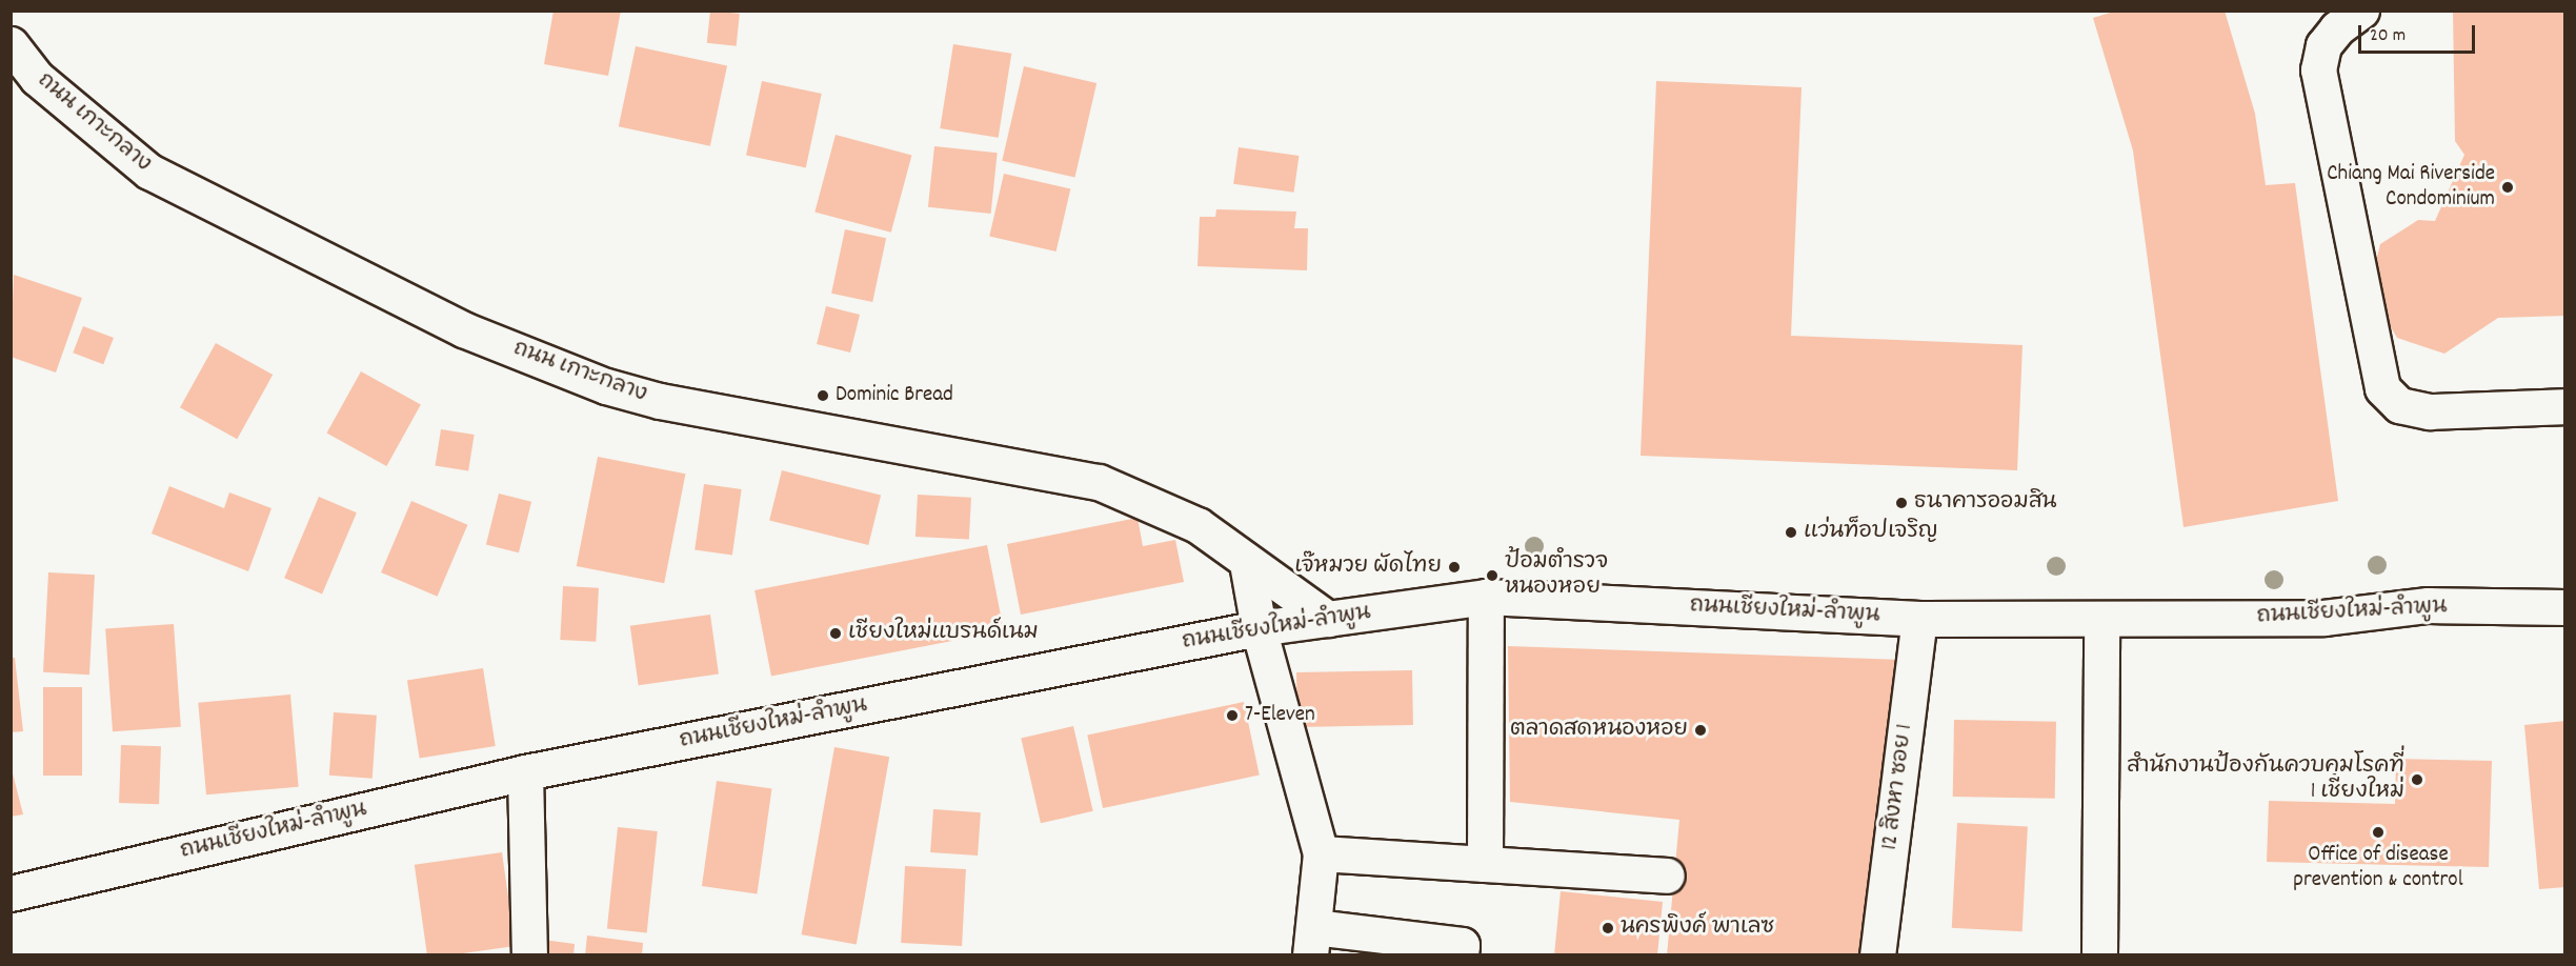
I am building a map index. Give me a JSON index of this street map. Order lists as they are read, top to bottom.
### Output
{
  "streets": {
    "street": ["ถนน เกาะกลาง", "ถนนเชียงใหม่-ลำพูน", "12 สิงหา ซอย 1"]
  },
  "crossings": [
    ["ถนน เกาะกลาง", "ถนนเชียงใหม่-ลำพูน"],
    ["ถนนเชียงใหม่-ลำพูน", "12 สิงหา ซอย 1"]
  ],
  "places": [
    "Chiang Mai Riverside Condominium",
    "Dominic Bread",
    "ธนาคารออมสิน",
    "แว่นท็อปเจริญ",
    "เจ๊หมวย ผัดไทย",
    "ป้อมตำรวจ หนองหอย",
    "เชียงใหม่แบรนด์เนม",
    "7-Eleven",
    "ตลาดสดหนองหอย",
    "สำนักงานป้องกันควบคุมโรคที่ 1 เชียงใหม่",
    "Office of disease prevention & control",
    "นครพิงค์ พาเลซ"
  ],
  "scale_bar": "20 m"
}
